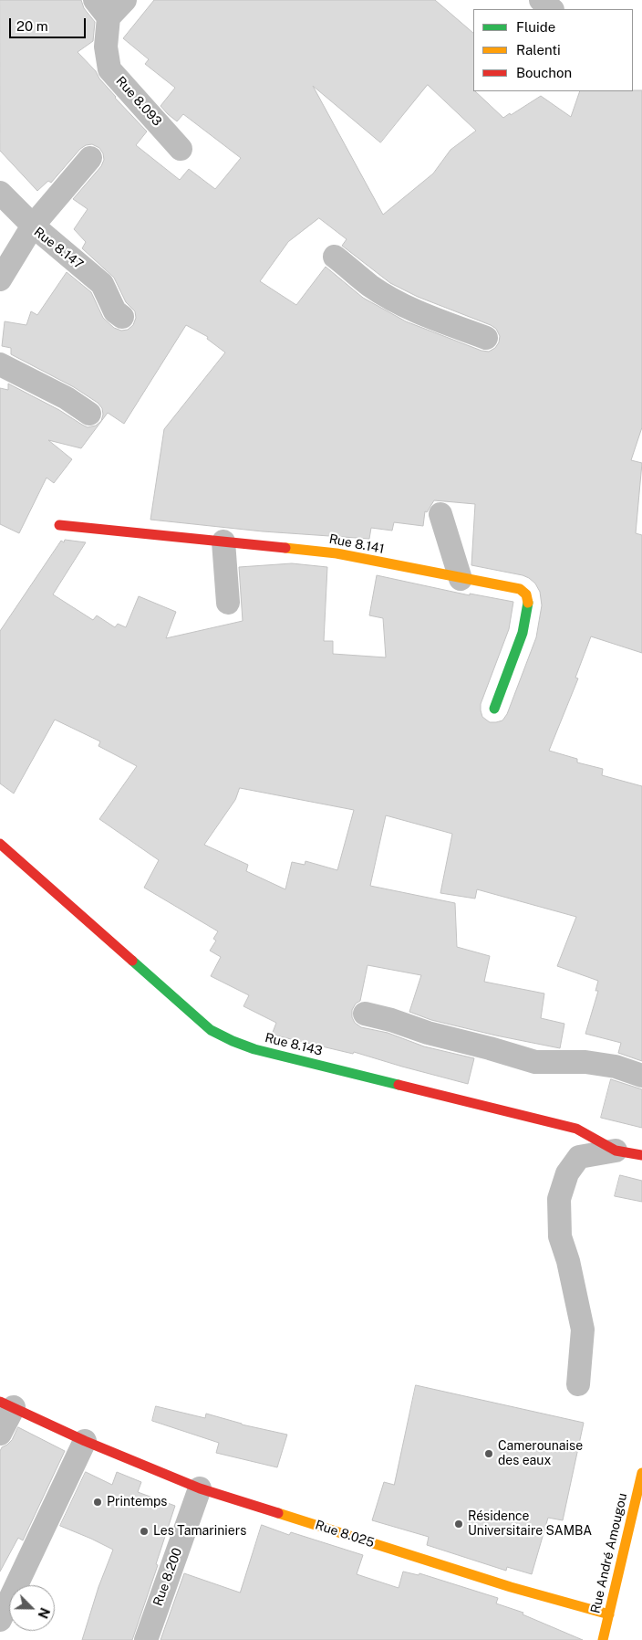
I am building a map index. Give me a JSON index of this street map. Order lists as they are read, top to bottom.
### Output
{
  "streets": {
    "street": [
      "Rue 8.093",
      "Rue 8.147",
      "Rue 8.141",
      "Rue 8.143",
      "Rue 8.025",
      "Rue André Amougou",
      "Rue 8.200"
    ]
  },
  "crossings": [
    ["Rue 8.025", "Rue André Amougou"],
    ["Rue 8.025", "Rue 8.200"]
  ],
  "places": [
    "Camerounaise des eaux",
    "Printemps",
    "Résidence Universitaire SAMBA",
    "Les Tamariniers"
  ],
  "legend": ["Fluide", "Ralenti", "Bouchon"],
  "scale_bar": "20 m",
  "north": "bottom right"
}
